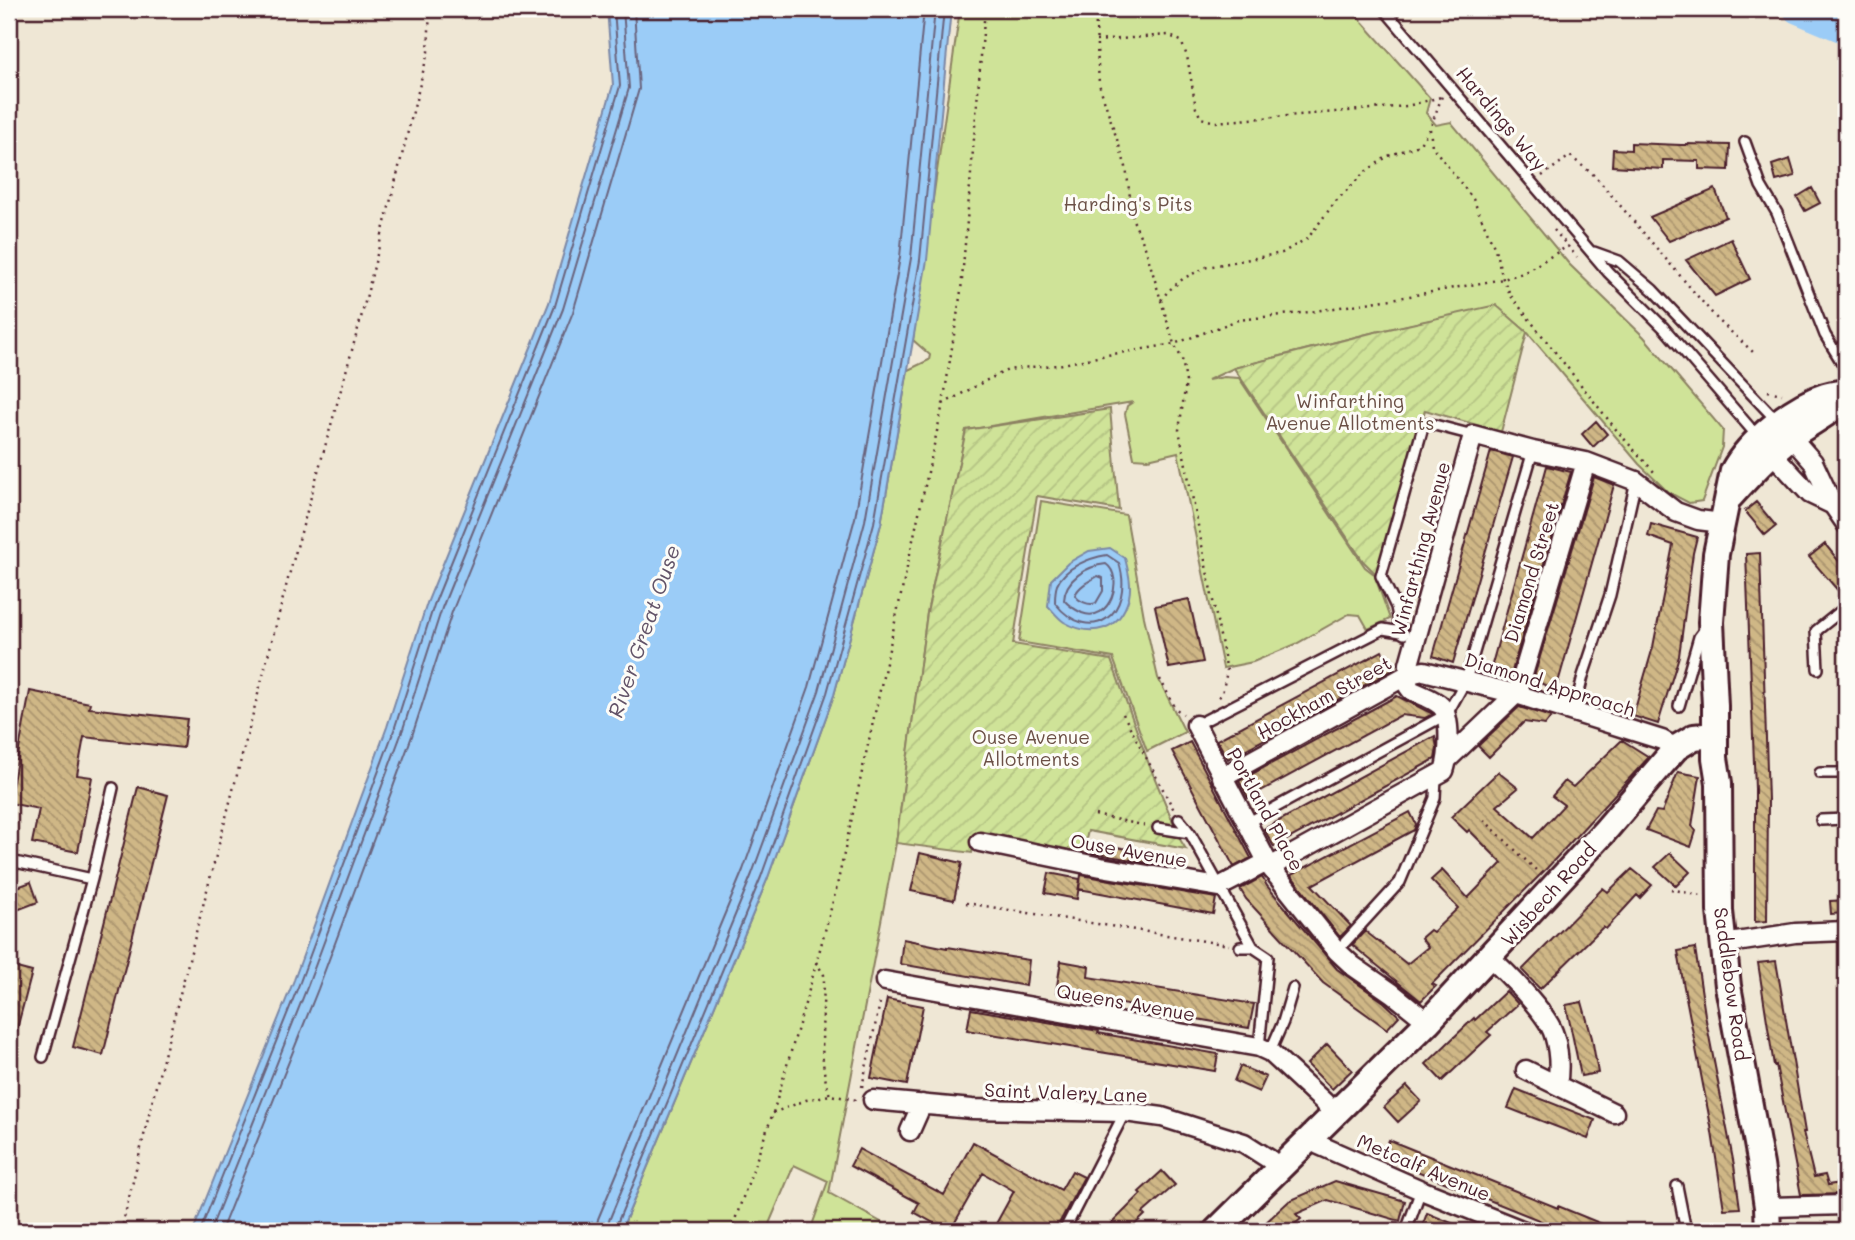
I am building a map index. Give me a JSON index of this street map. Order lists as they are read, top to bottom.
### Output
{
  "streets": {
    "street": [
      "Winfarthing Avenue",
      "Diamond Street",
      "Diamond Approach",
      "Hockham Street",
      "Portland Place",
      "Ouse Avenue",
      "Wisbech Road",
      "Saddlebow Road",
      "Queens Avenue",
      "Saint Valery Lane",
      "Metcalf Avenue"
    ],
    "lane": ["Hardings Way"]
  },
  "crossings": [
    ["Winfarthing Avenue", "Diamond Approach"],
    ["Winfarthing Avenue", "Hockham Street"],
    ["Diamond Street", "Diamond Approach"],
    ["Diamond Approach", "Hockham Street"],
    ["Diamond Approach", "Wisbech Road"],
    ["Hockham Street", "Portland Place"],
    ["Portland Place", "Wisbech Road"],
    ["Wisbech Road", "Saddlebow Road"],
    ["Wisbech Road", "Saint Valery Lane"],
    ["Wisbech Road", "Metcalf Avenue"]
  ],
  "water": ["River Great Ouse"],
  "parks": ["Harding's Pits", "Winfarthing Avenue Allotments", "Ouse Avenue Allotments"]
}
